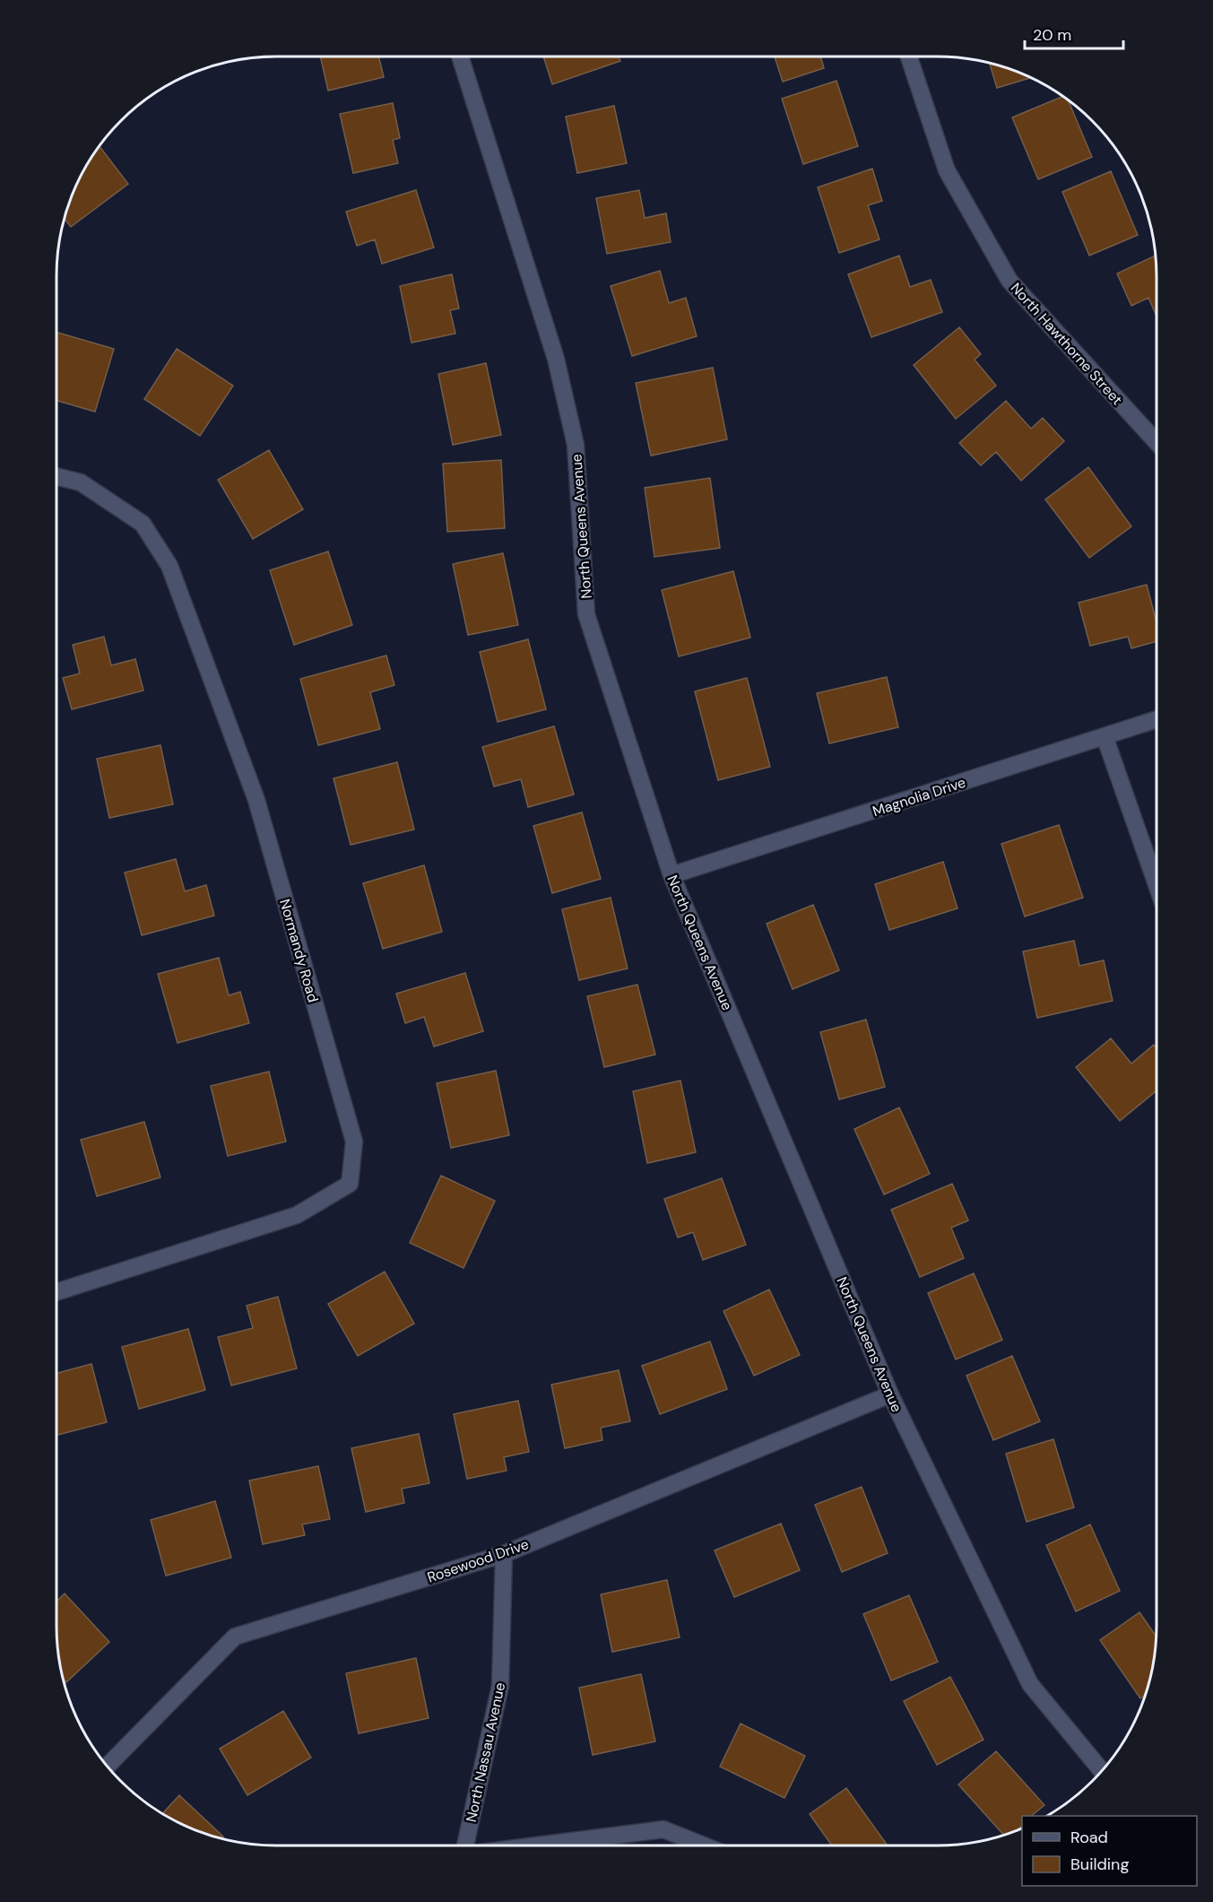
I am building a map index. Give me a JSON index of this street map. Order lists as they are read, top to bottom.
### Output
{
  "streets": {
    "street": [
      "North Hawthorne Street",
      "North Queens Avenue",
      "Magnolia Drive",
      "Normandy Road",
      "Rosewood Drive",
      "North Nassau Avenue"
    ]
  },
  "crossings": [
    ["North Queens Avenue", "Magnolia Drive"],
    ["North Queens Avenue", "Rosewood Drive"],
    ["Rosewood Drive", "North Nassau Avenue"]
  ],
  "legend": ["Road", "Building"],
  "scale_bar": "20 m"
}
